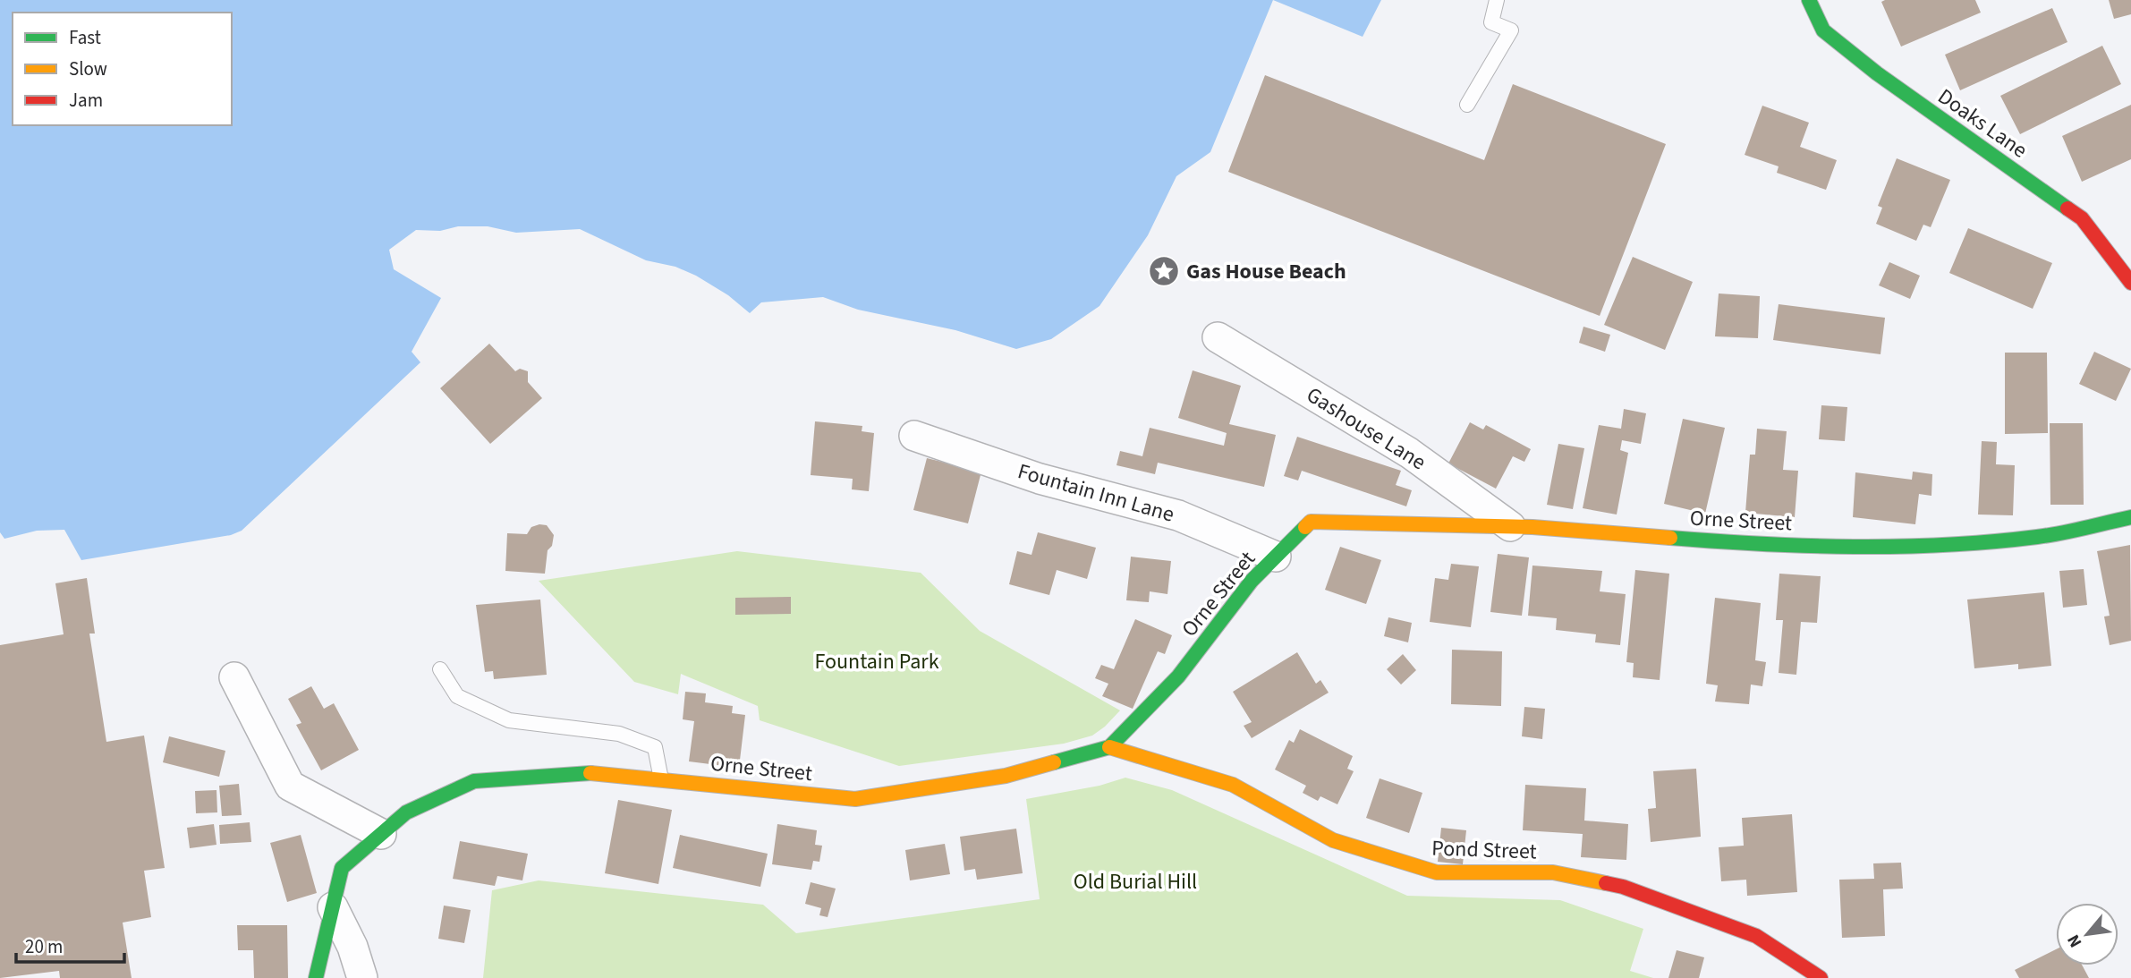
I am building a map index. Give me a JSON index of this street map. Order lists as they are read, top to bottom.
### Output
{
  "streets": {
    "street": [
      "Doaks Lane",
      "Gashouse Lane",
      "Fountain Inn Lane",
      "Orne Street",
      "Pond Street"
    ]
  },
  "crossings": [
    ["Gashouse Lane", "Orne Street"],
    ["Fountain Inn Lane", "Orne Street"],
    ["Orne Street", "Pond Street"]
  ],
  "parks": ["Fountain Park", "Old Burial Hill"],
  "places": {
    "place": ["Gas House Beach"]
  },
  "legend": ["Fast", "Slow", "Jam"],
  "scale_bar": "20 m",
  "north": "bottom left"
}
